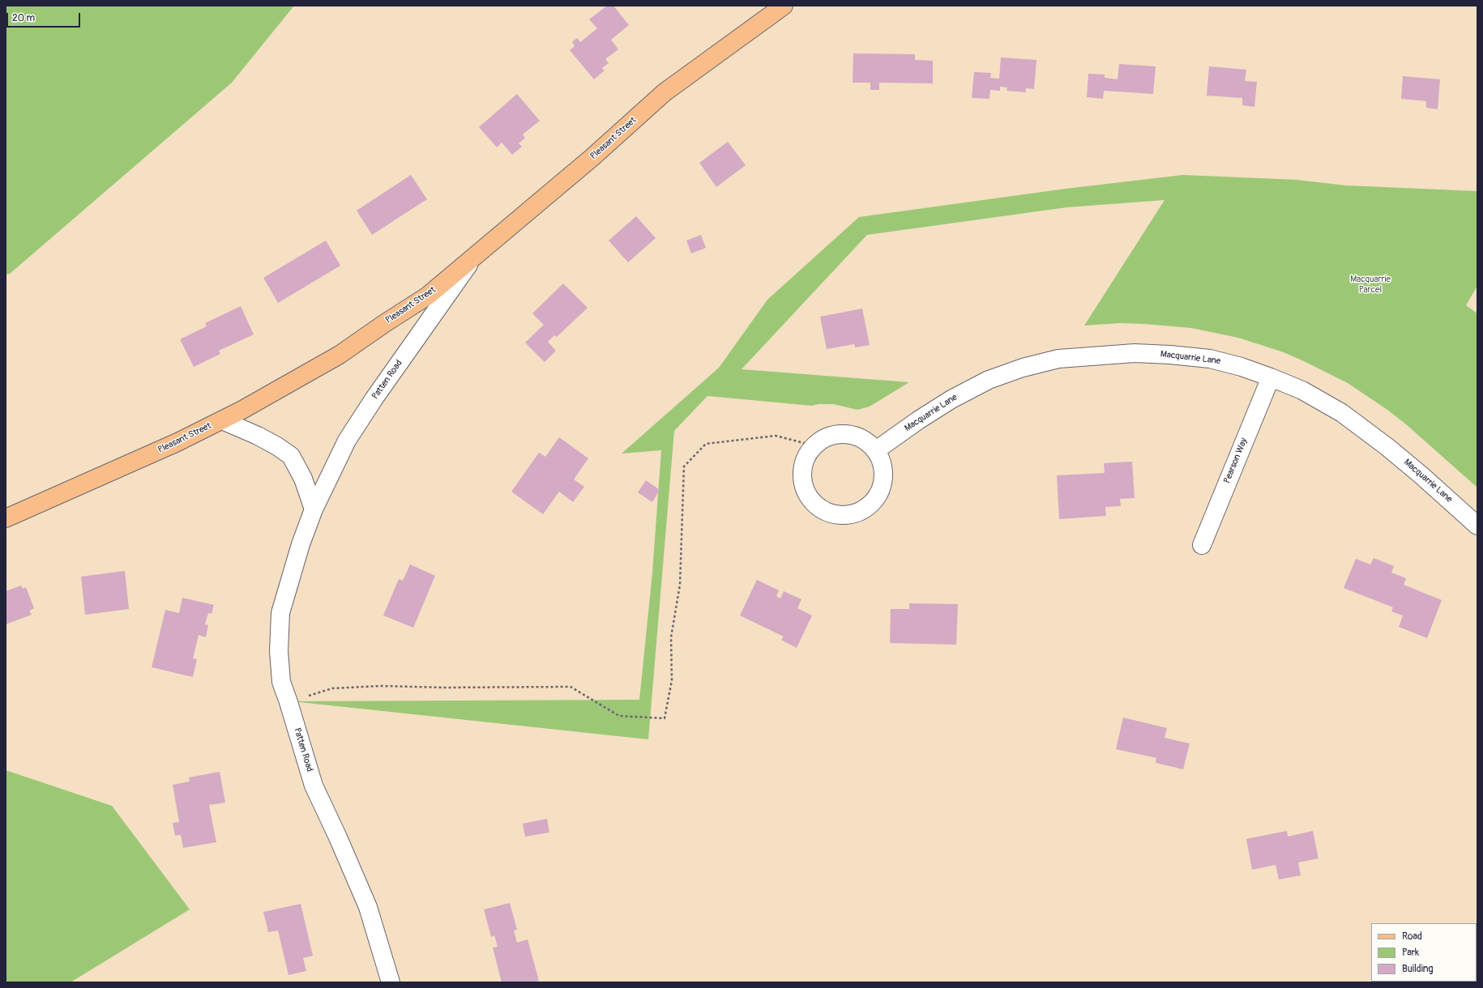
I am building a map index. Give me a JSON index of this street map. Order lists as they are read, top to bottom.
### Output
{
  "streets": {
    "main road": ["Pleasant Street"],
    "street": ["Macquarrie Lane", "Patten Road", "Pearson Way"]
  },
  "crossings": [
    ["Pleasant Street", "Patten Road"],
    ["Macquarrie Lane", "Pearson Way"]
  ],
  "parks": ["Macquarrie Parcel"],
  "legend": ["Road", "Park", "Building"],
  "scale_bar": "20 m"
}
